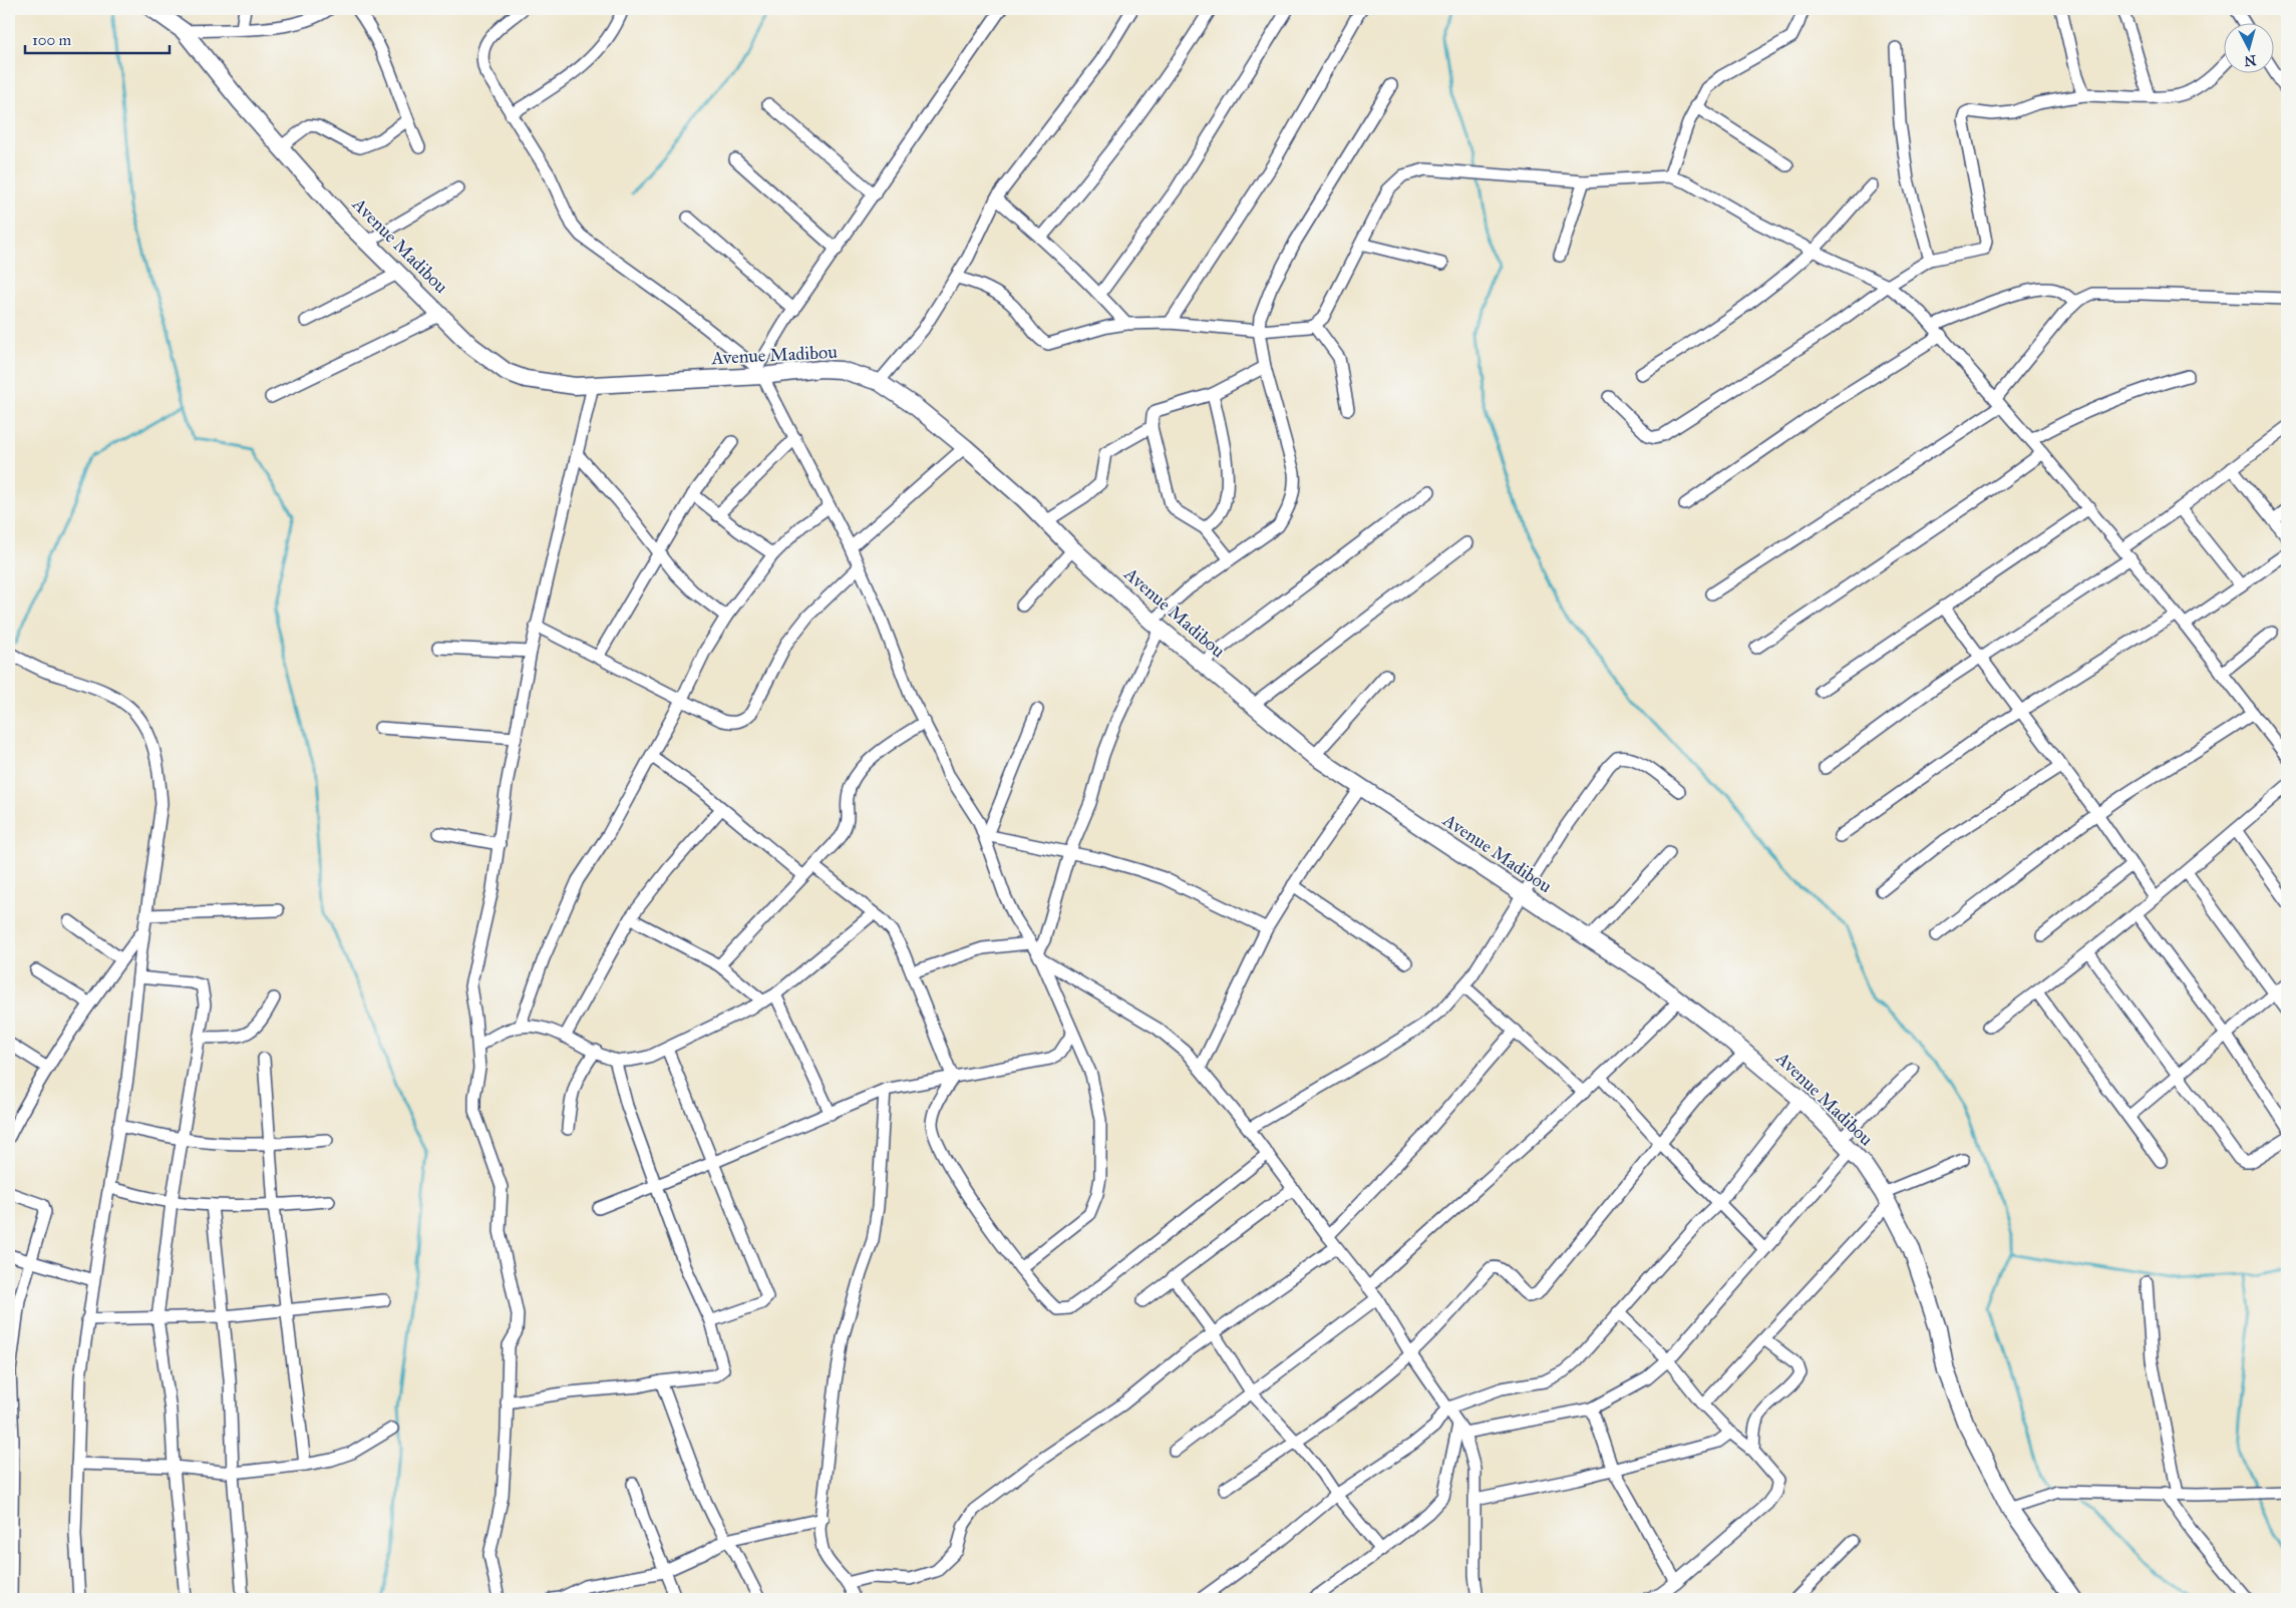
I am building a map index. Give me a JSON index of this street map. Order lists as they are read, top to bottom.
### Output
{
  "streets": {
    "street": ["Avenue Madibou"]
  },
  "scale_bar": "100 m",
  "north": "bottom"
}
